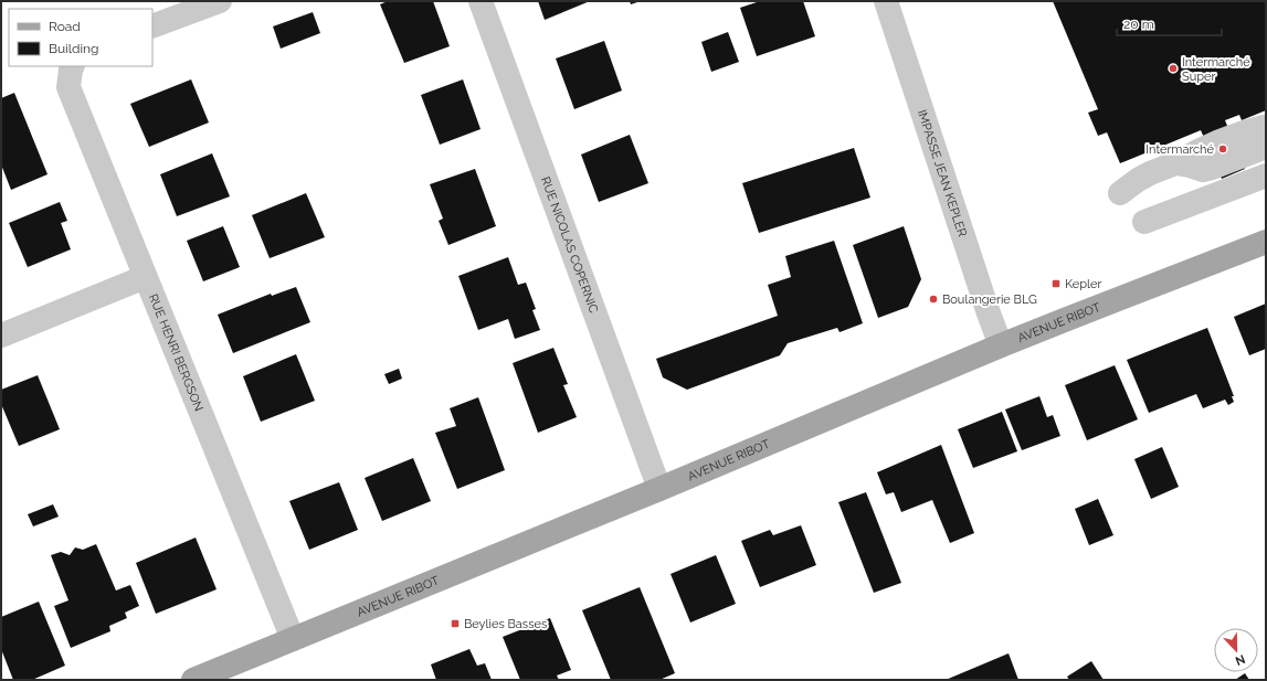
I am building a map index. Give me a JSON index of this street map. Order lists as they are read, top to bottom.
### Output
{
  "streets": {
    "main road": ["AVENUE RIBOT"],
    "street": ["IMPASSE JEAN KEPLER", "RUE NICOLAS COPERNIC", "RUE HENRI BERGSON"]
  },
  "crossings": [
    ["IMPASSE JEAN KEPLER", "AVENUE RIBOT"],
    ["RUE NICOLAS COPERNIC", "AVENUE RIBOT"],
    ["AVENUE RIBOT", "RUE HENRI BERGSON"]
  ],
  "places": {
    "other": ["Intermarché Super", "Intermarché", "Boulangerie BLG"],
    "transit": ["Kepler", "Beylies Basses"]
  },
  "legend": ["Road", "Building"],
  "scale_bar": "20 m",
  "north": "bottom"
}
